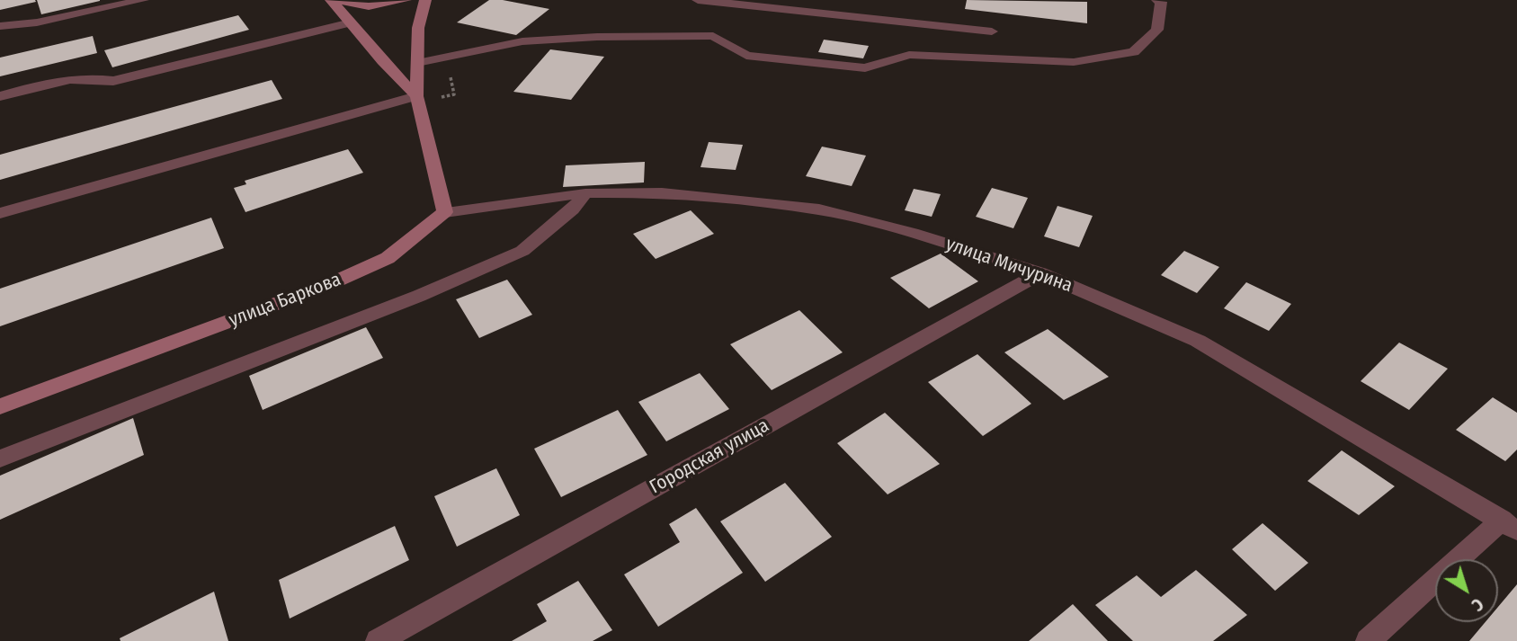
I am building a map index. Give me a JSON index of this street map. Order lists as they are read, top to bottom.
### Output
{
  "streets": {
    "main road": ["улица Баркова"],
    "street": ["улица Мичурина", "Городская улица"]
  },
  "crossings": [
    ["улица Мичурина", "улица Баркова"],
    ["улица Мичурина", "Городская улица"]
  ],
  "north": "bottom right"
}
